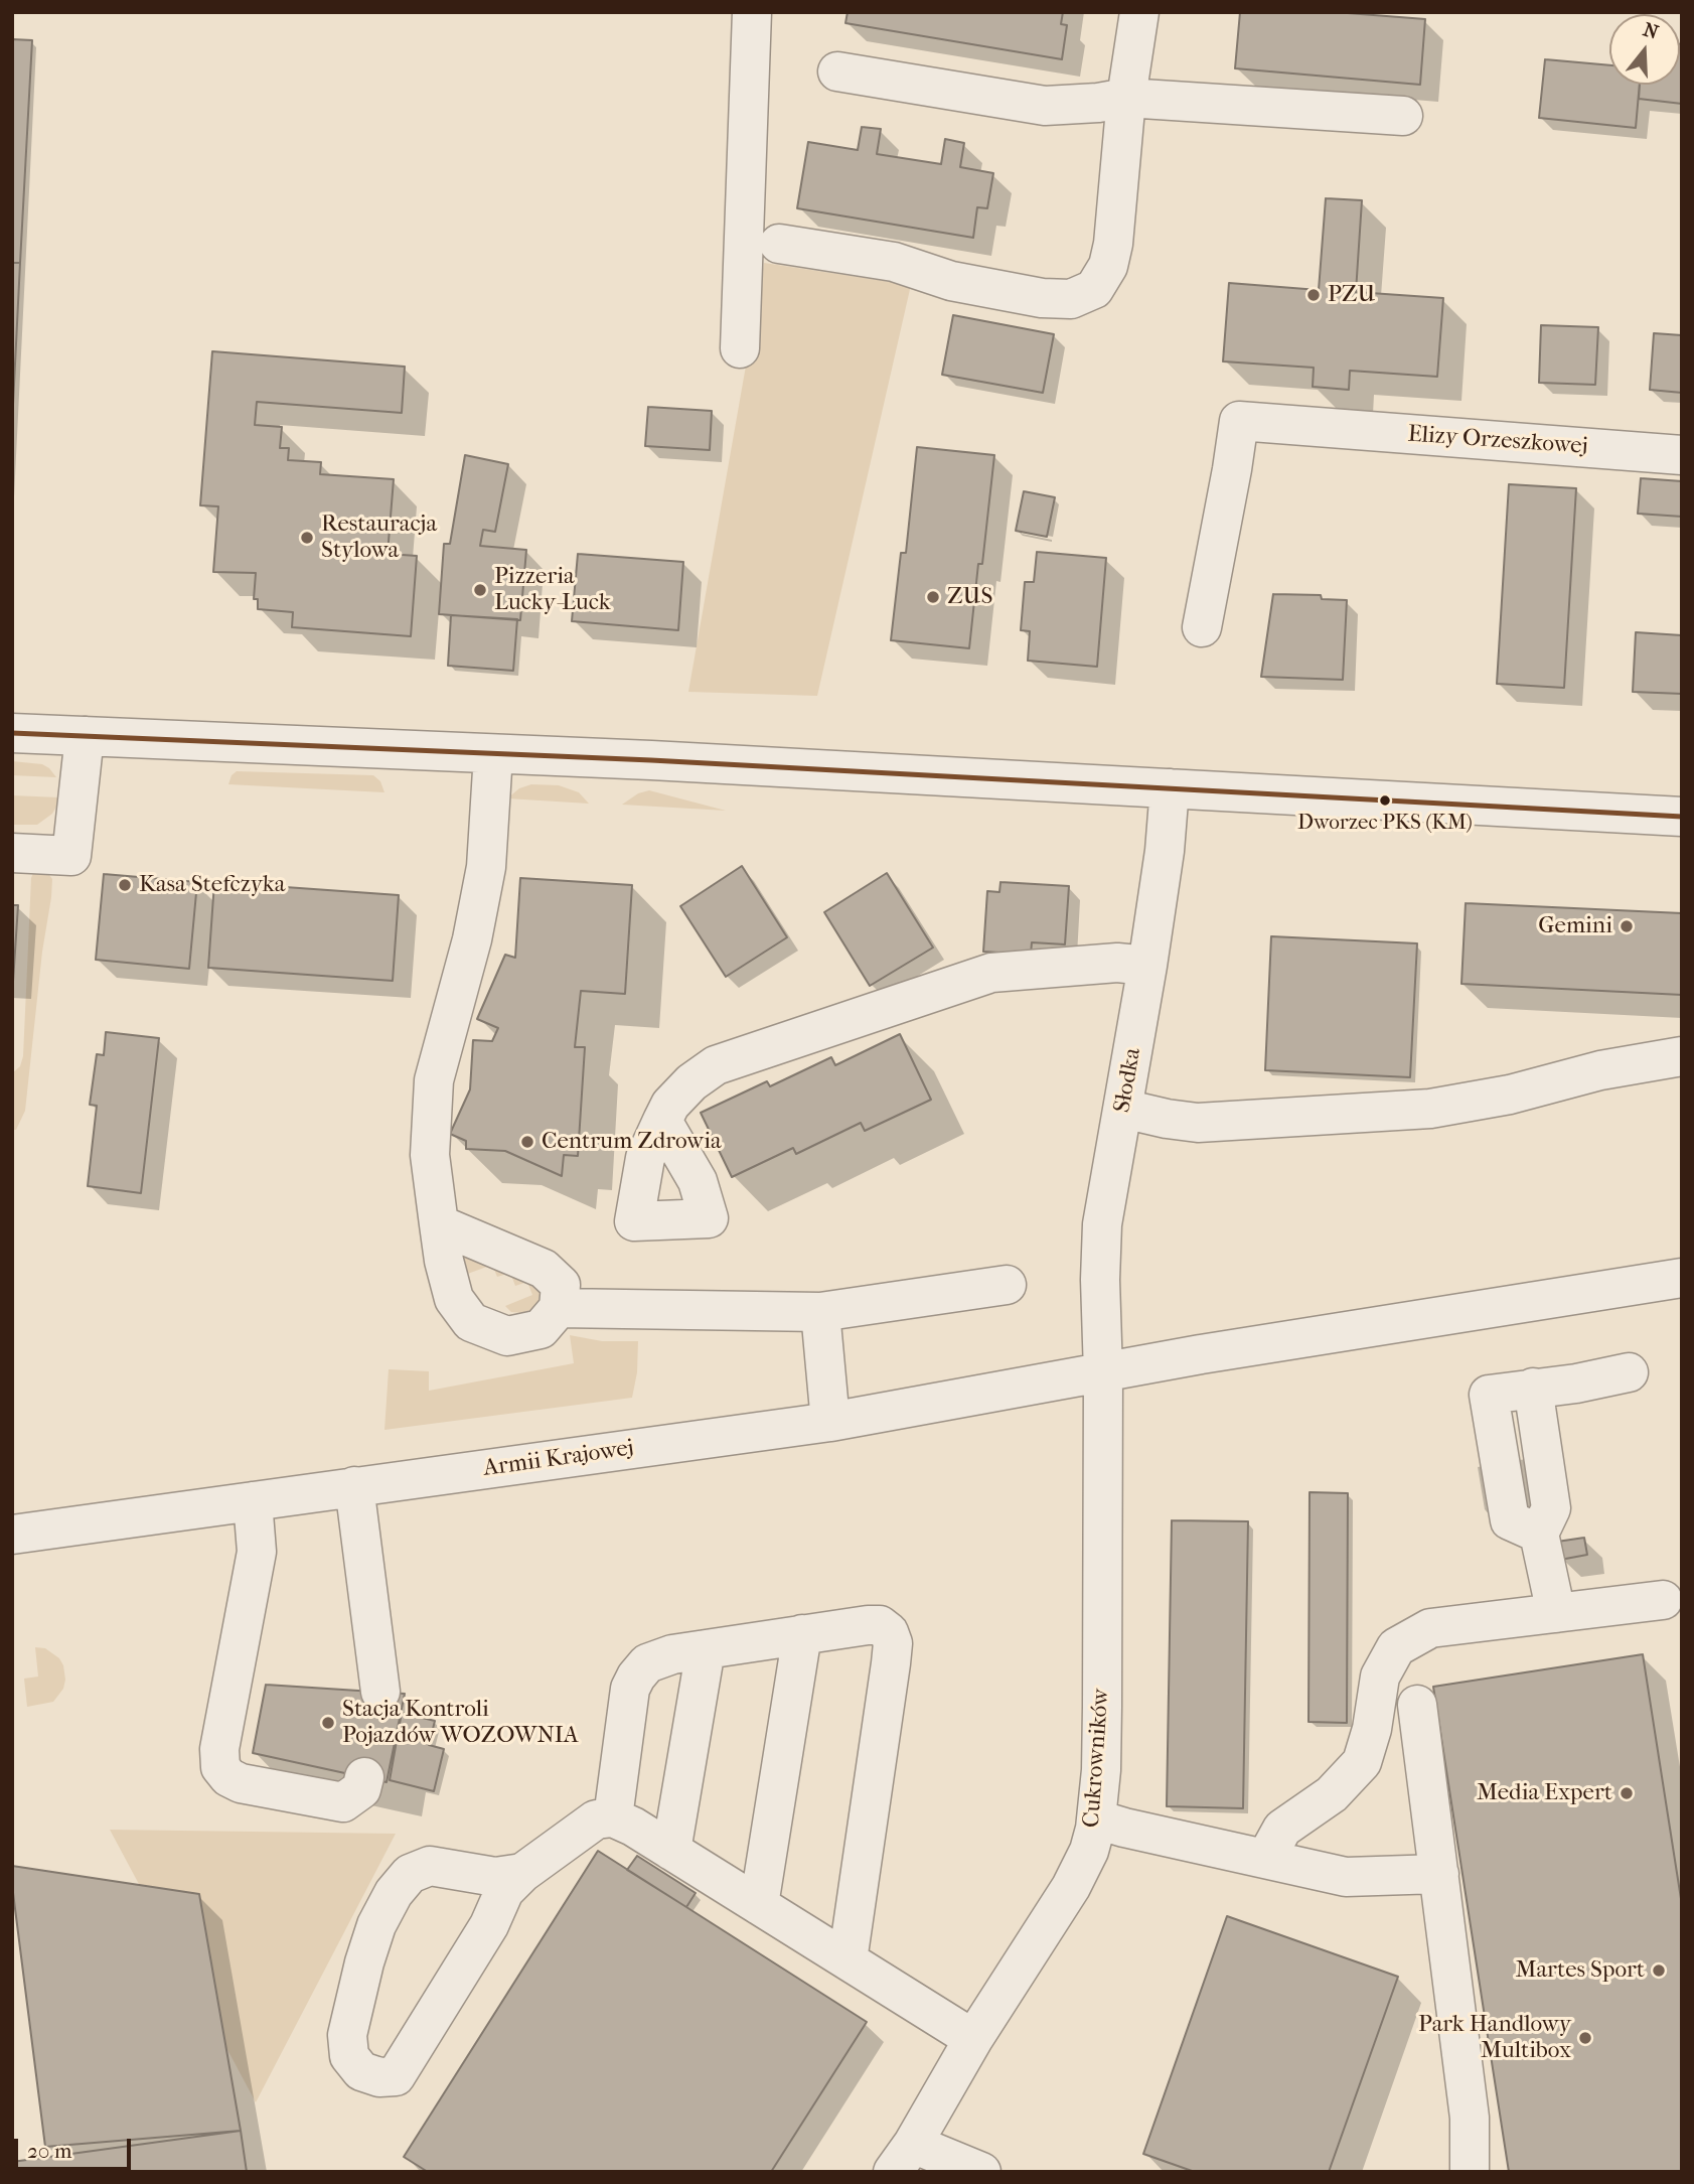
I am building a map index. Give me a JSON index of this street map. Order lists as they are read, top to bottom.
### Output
{
  "streets": {
    "street": [
      "Elizy Orzeszkowej",
      "Słodka",
      "Armii Krajowej",
      "Cukrowników"
    ]
  },
  "crossings": [
    ["Słodka", "Armii Krajowej"],
    ["Słodka", "Cukrowników"],
    ["Armii Krajowej", "Cukrowników"]
  ],
  "places": [
    "PZU",
    "Restauracja Stylowa",
    "Pizzeria Lucky-Luck",
    "ZUS",
    "Dworzec PKS (KM)",
    "Kasa Stefczyka",
    "Gemini",
    "Centrum Zdrowia",
    "Stacja Kontroli Pojazdów WOZOWNIA",
    "Media Expert",
    "Martes Sport",
    "Park Handlowy Multibox"
  ],
  "scale_bar": "20 m",
  "north": "top"
}
